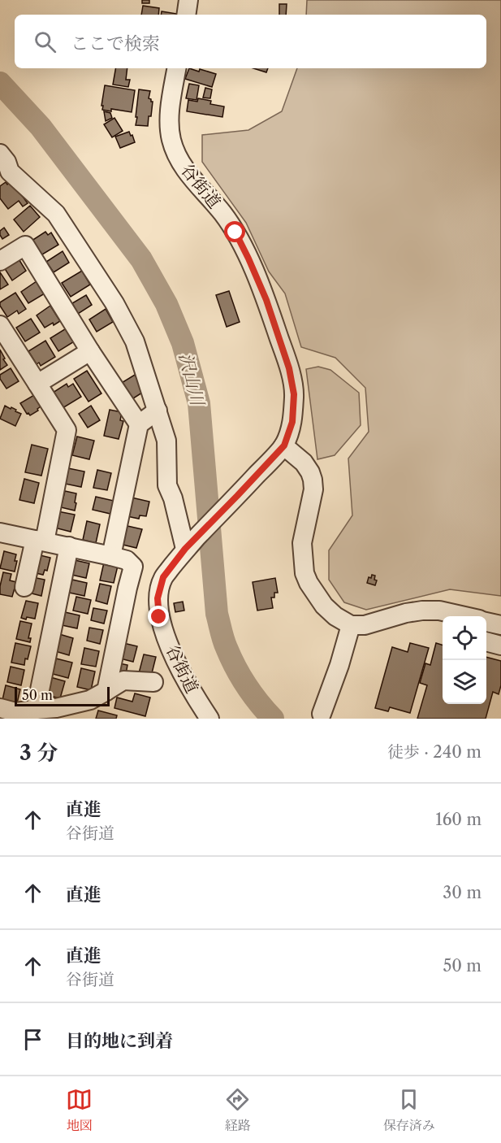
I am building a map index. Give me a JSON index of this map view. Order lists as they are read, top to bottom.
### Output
{
  "streets": {
    "street": ["谷街道"]
  },
  "water": ["沢山川"],
  "scale_bar": "50 m",
  "page": {
    "search": "ここで検索",
    "scale": "50 m",
    "heading": ["3 分", "徒歩 · 240 m"],
    "list": [
      ["直進", "谷街道", "160 m"],
      ["直進", "30 m"],
      ["直進", "谷街道", "50 m"],
      "目的地に到着"
    ],
    "nav": ["地図", "経路", "保存済み"]
  }
}
